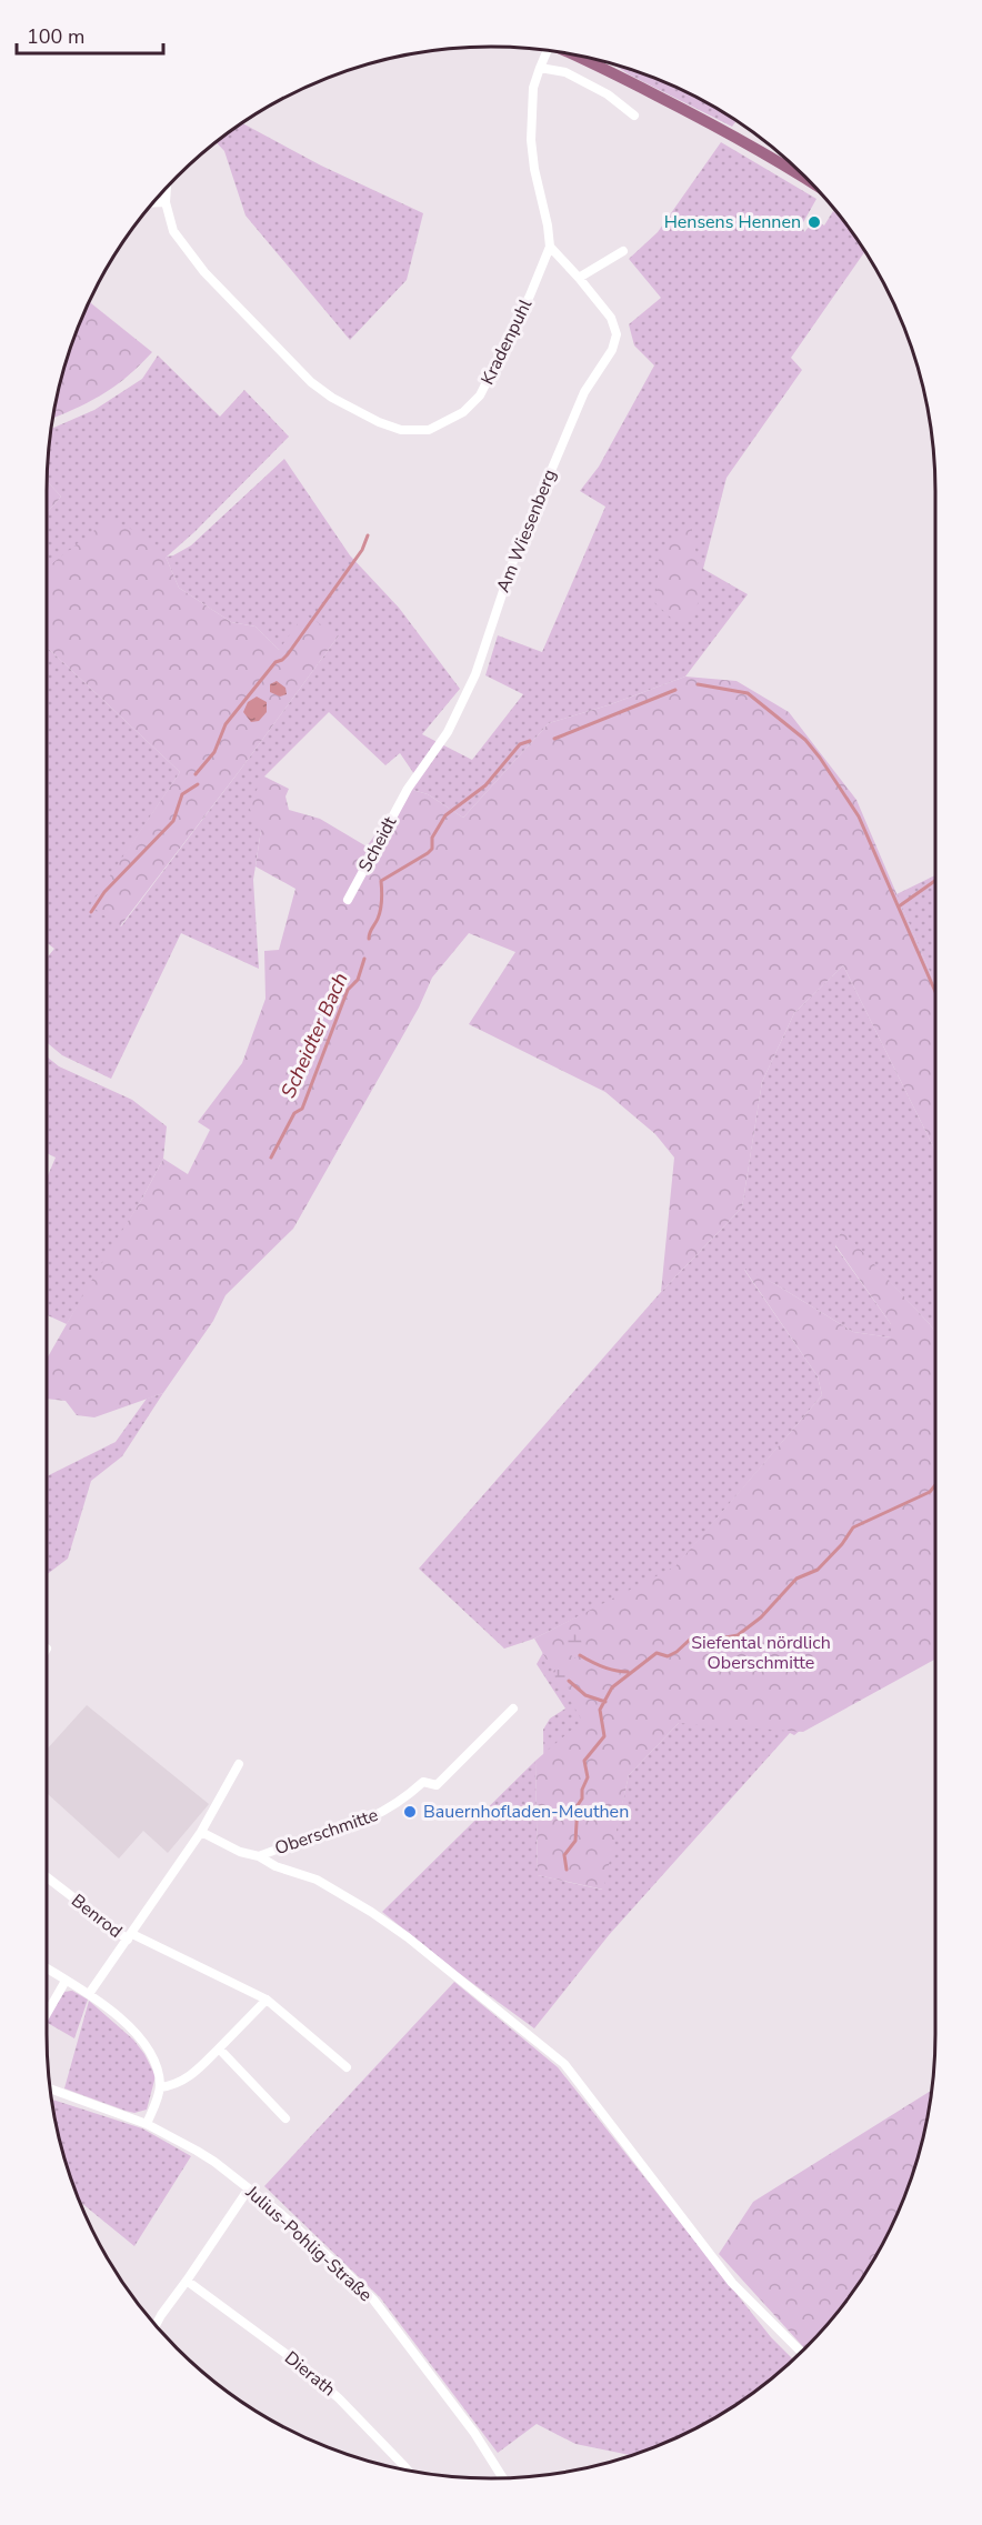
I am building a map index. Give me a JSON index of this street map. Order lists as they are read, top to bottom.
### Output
{
  "streets": {
    "street": [
      "Kradenpuhl",
      "Am Wiesenberg",
      "Scheidt",
      "Oberschmitte",
      "Benrod",
      "Julius-Pohlig-Straße",
      "Dierath"
    ]
  },
  "crossings": [
    ["Kradenpuhl", "Am Wiesenberg"],
    ["Am Wiesenberg", "Scheidt"]
  ],
  "water": ["Scheidter Bach"],
  "parks": ["Siefental nördlich Oberschmitte"],
  "places": ["Hensens Hennen", "Bauernhofladen-Meuthen"],
  "scale_bar": "100 m"
}
